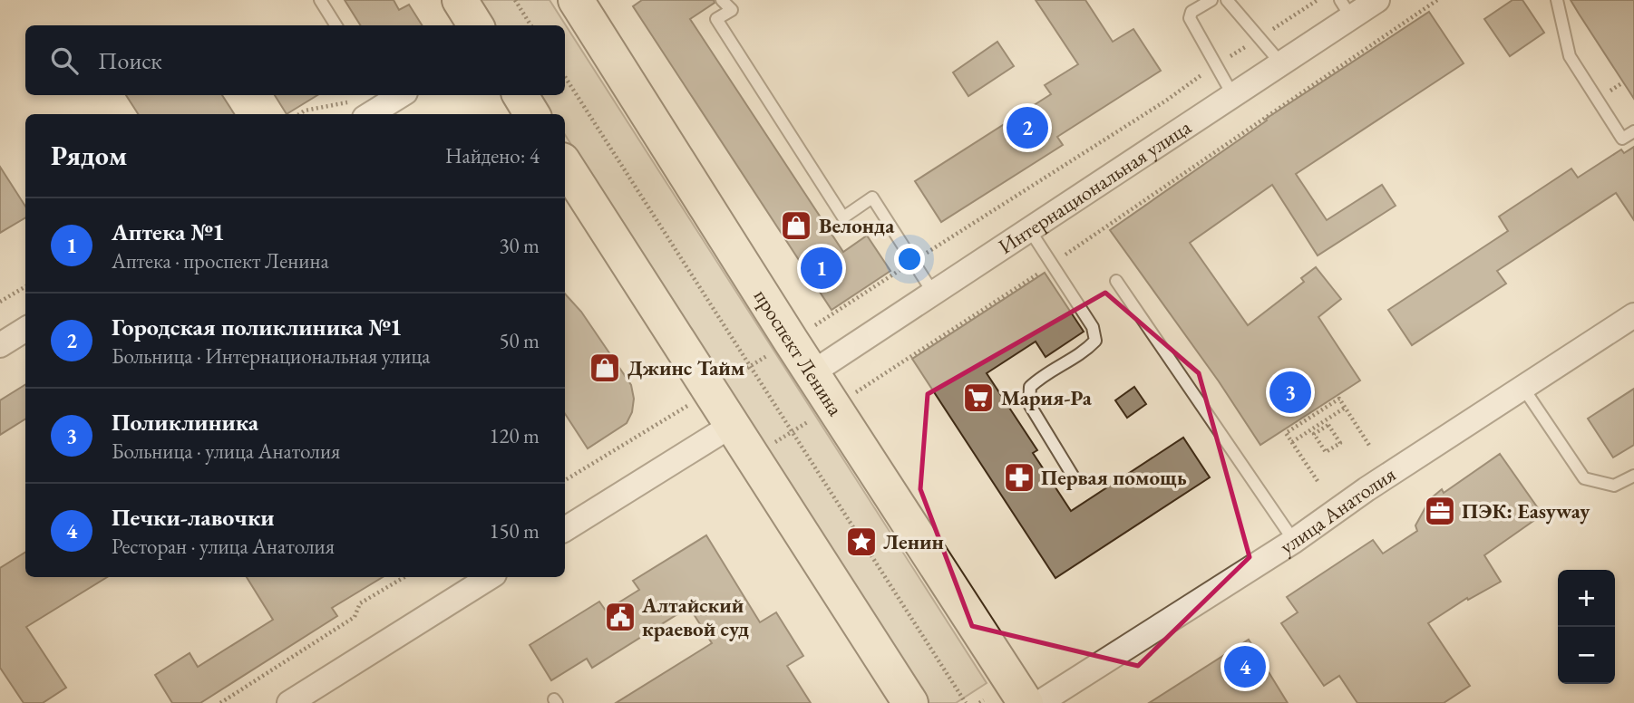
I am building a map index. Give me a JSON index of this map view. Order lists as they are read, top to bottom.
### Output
{
  "streets": {
    "main road": ["проспект Ленина"],
    "street": ["Интернациональная улица", "улица Анатолия"]
  },
  "crossings": [
    ["Интернациональная улица", "проспект Ленина"]
  ],
  "places": {
    "shop": ["Велонда", "Джинс Тайм"],
    "supermarket": ["Мария-Ра"],
    "pharmacy": ["Первая помощь"],
    "office": ["ПЭК: Easyway"],
    "place": ["Ленин"],
    "public building": ["Алтайский краевой суд"]
  },
  "page": {
    "search": "Поиск",
    "pins": [
      "2",
      "1",
      "3",
      "4"
    ],
    "heading": ["Рядом", "Найдено: 4"],
    "list": [
      {
        "mark": "1",
        "name": "Аптека №1",
        "note": "Аптека · проспект Ленина",
        "value": "30 m"
      },
      {
        "mark": "2",
        "name": "Городская поликлиника №1",
        "note": "Больница · Интернациональная улица",
        "value": "50 m"
      },
      {
        "mark": "3",
        "name": "Поликлиника",
        "note": "Больница · улица Анатолия",
        "value": "120 m"
      },
      {
        "mark": "4",
        "name": "Печки-лавочки",
        "note": "Ресторан · улица Анатолия",
        "value": "150 m"
      }
    ],
    "map_buttons": ["+", "−"]
  }
}
